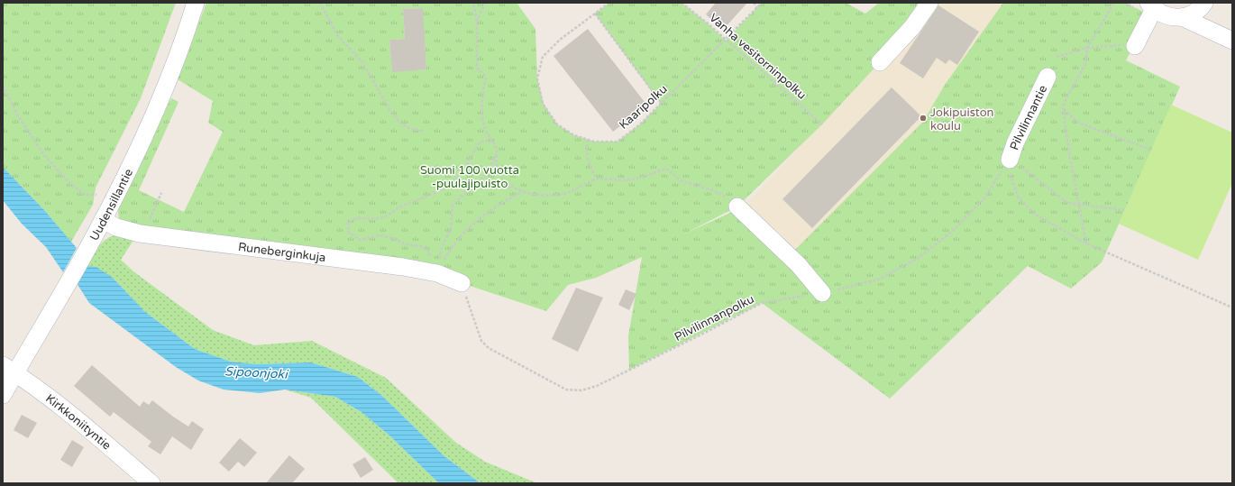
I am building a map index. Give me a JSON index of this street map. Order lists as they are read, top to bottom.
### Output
{
  "streets": {
    "street": [
      "Pilvilinnantie",
      "Uudensillantie",
      "Runeberginkuja",
      "Kirkkoniityntie"
    ],
    "path": ["Vanha vesitorninpolku", "Kaaripolku", "Pilvilinnanpolku"]
  },
  "crossings": [
    ["Vanha vesitorninpolku", "Kaaripolku"],
    ["Pilvilinnantie", "Pilvilinnanpolku"],
    ["Uudensillantie", "Runeberginkuja"],
    ["Uudensillantie", "Kirkkoniityntie"],
    ["Runeberginkuja", "Pilvilinnanpolku"]
  ],
  "water": ["Sipoonjoki"],
  "parks": ["Suomi 100 vuotta -puulajipuisto"],
  "places": ["Jokipuiston koulu"]
}
